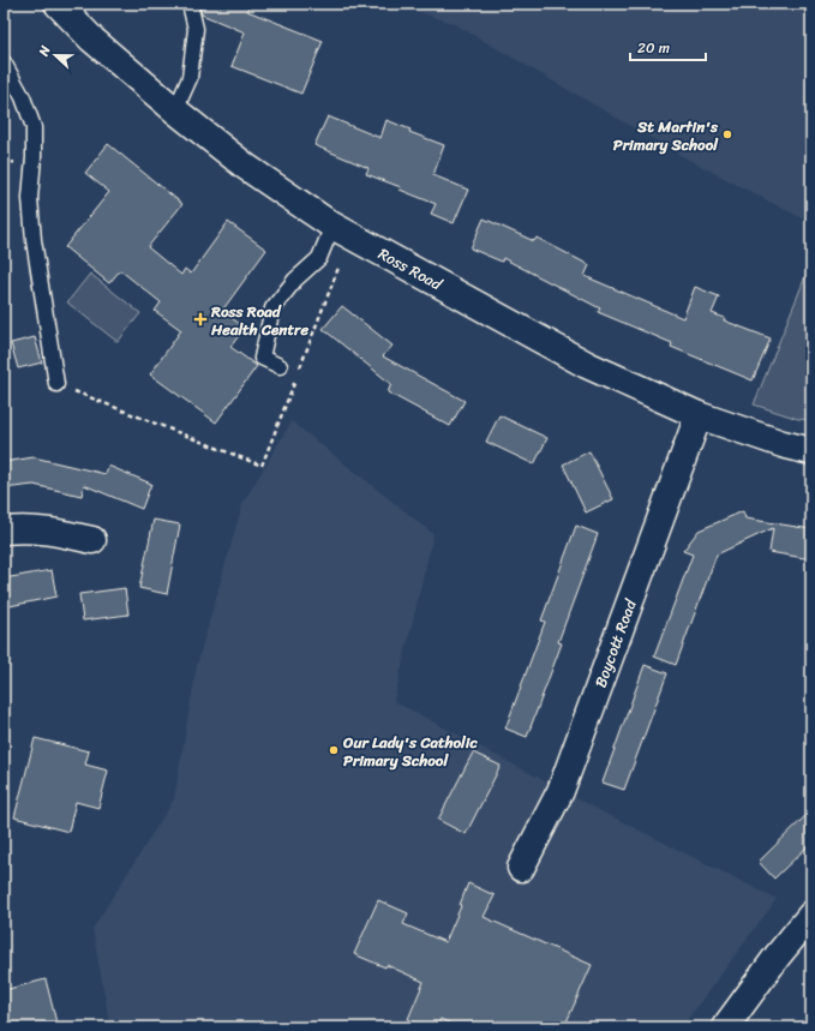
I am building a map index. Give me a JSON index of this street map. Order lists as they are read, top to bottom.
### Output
{
  "streets": {
    "main road": ["Ross Road", "Boycott Road"]
  },
  "crossings": [
    ["Ross Road", "Boycott Road"]
  ],
  "places": {
    "other": ["St Martin's Primary School", "Our Lady's Catholic Primary School"],
    "health": ["Ross Road Health Centre"]
  },
  "scale_bar": "20 m",
  "north": "left"
}
